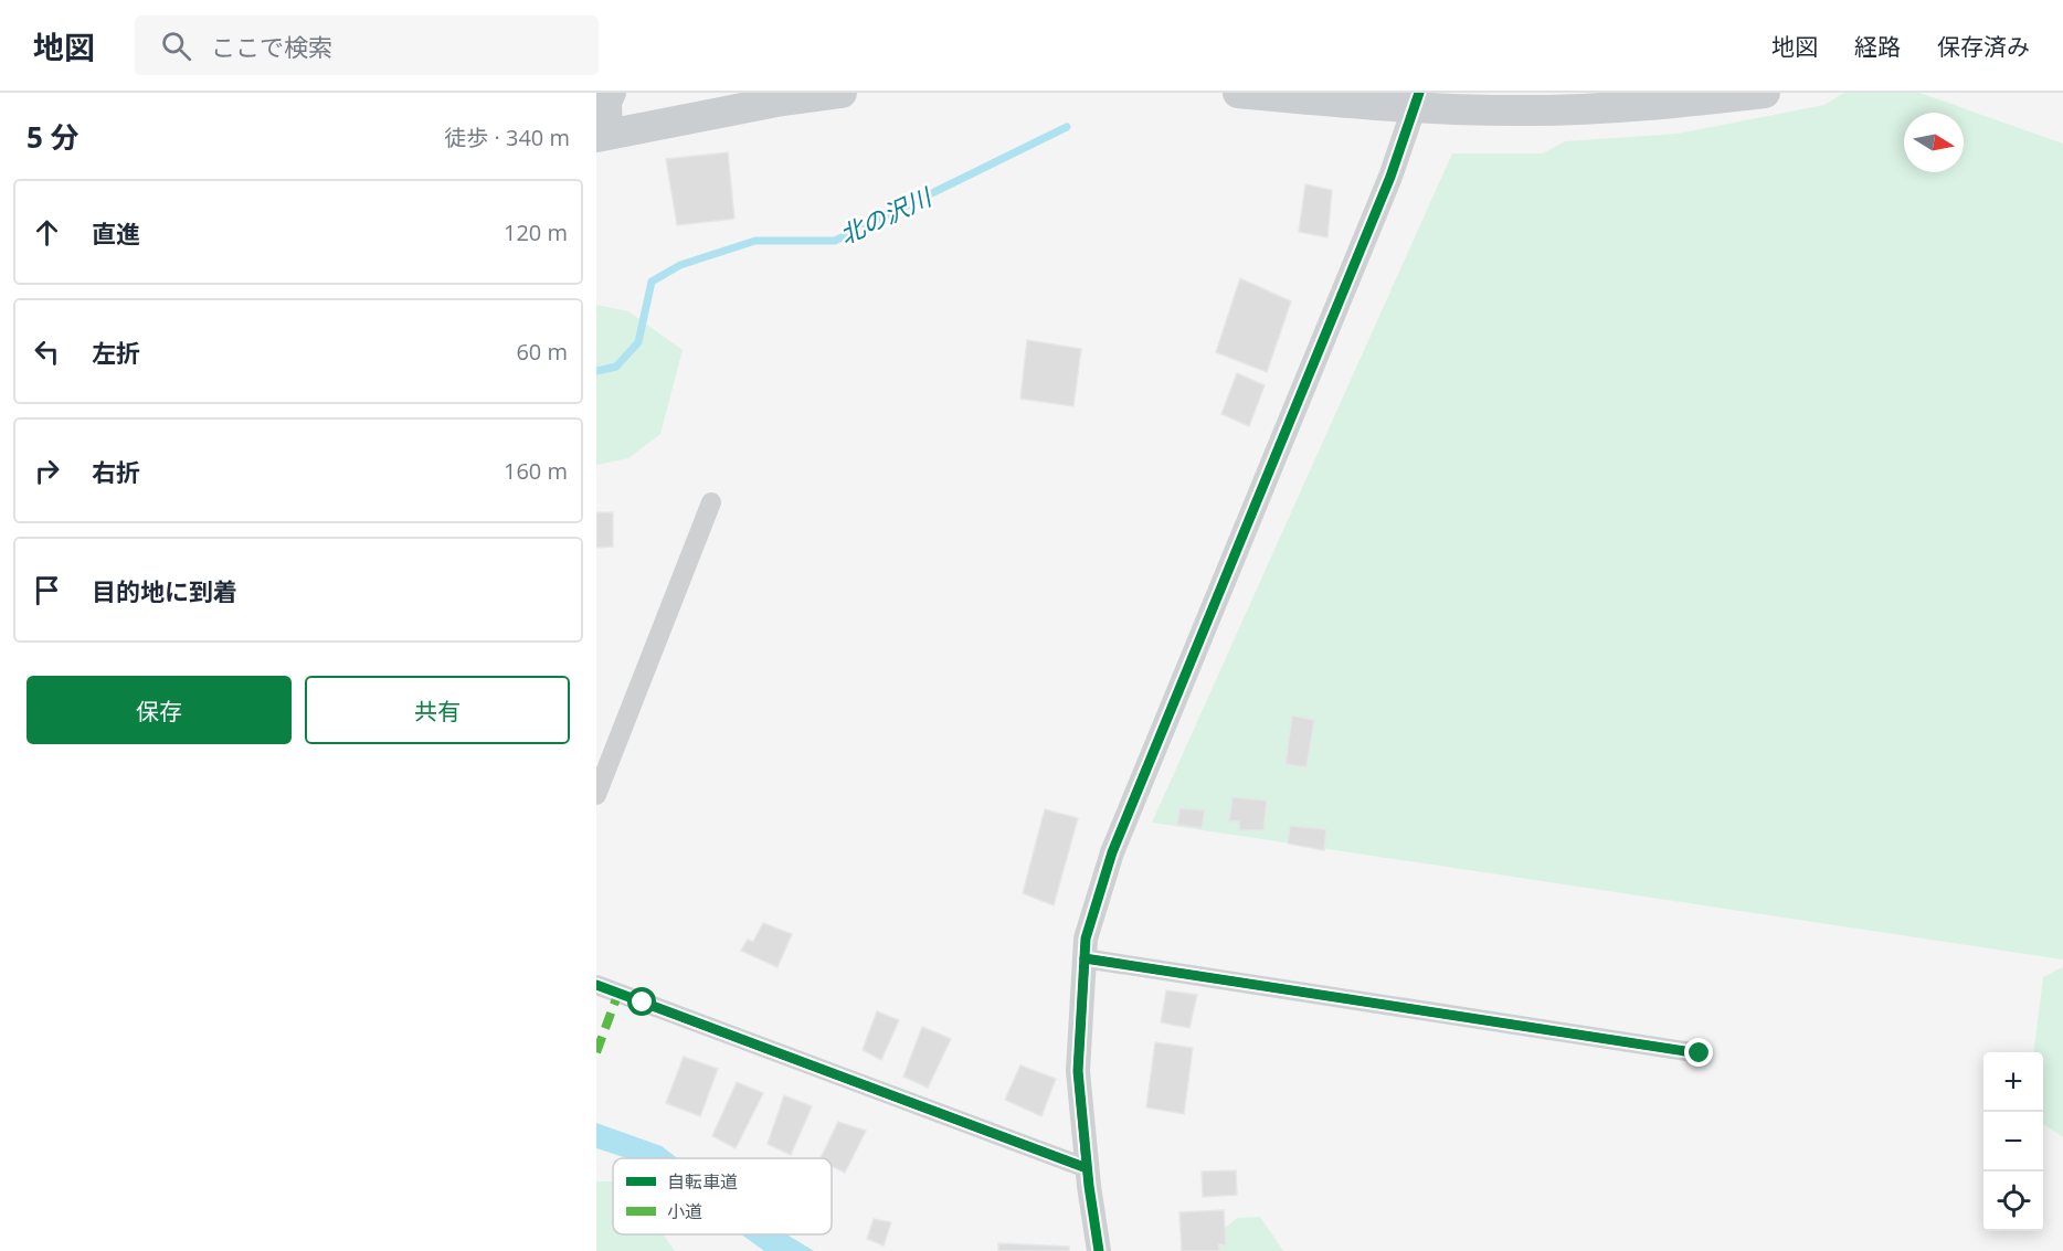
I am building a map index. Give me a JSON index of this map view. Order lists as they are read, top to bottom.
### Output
{
  "water": ["北の沢川"],
  "legend": ["自転車道", "小道"],
  "north": "right",
  "page": {
    "header": "地図",
    "search": "ここで検索",
    "nav": ["地図", "経路", "保存済み"],
    "heading": ["5 分", "徒歩 · 340 m"],
    "list": [
      ["直進", "120 m"],
      ["左折", "60 m"],
      ["右折", "160 m"],
      "目的地に到着"
    ],
    "buttons": ["保存", "共有"],
    "map_buttons": ["+", "−"]
  }
}
